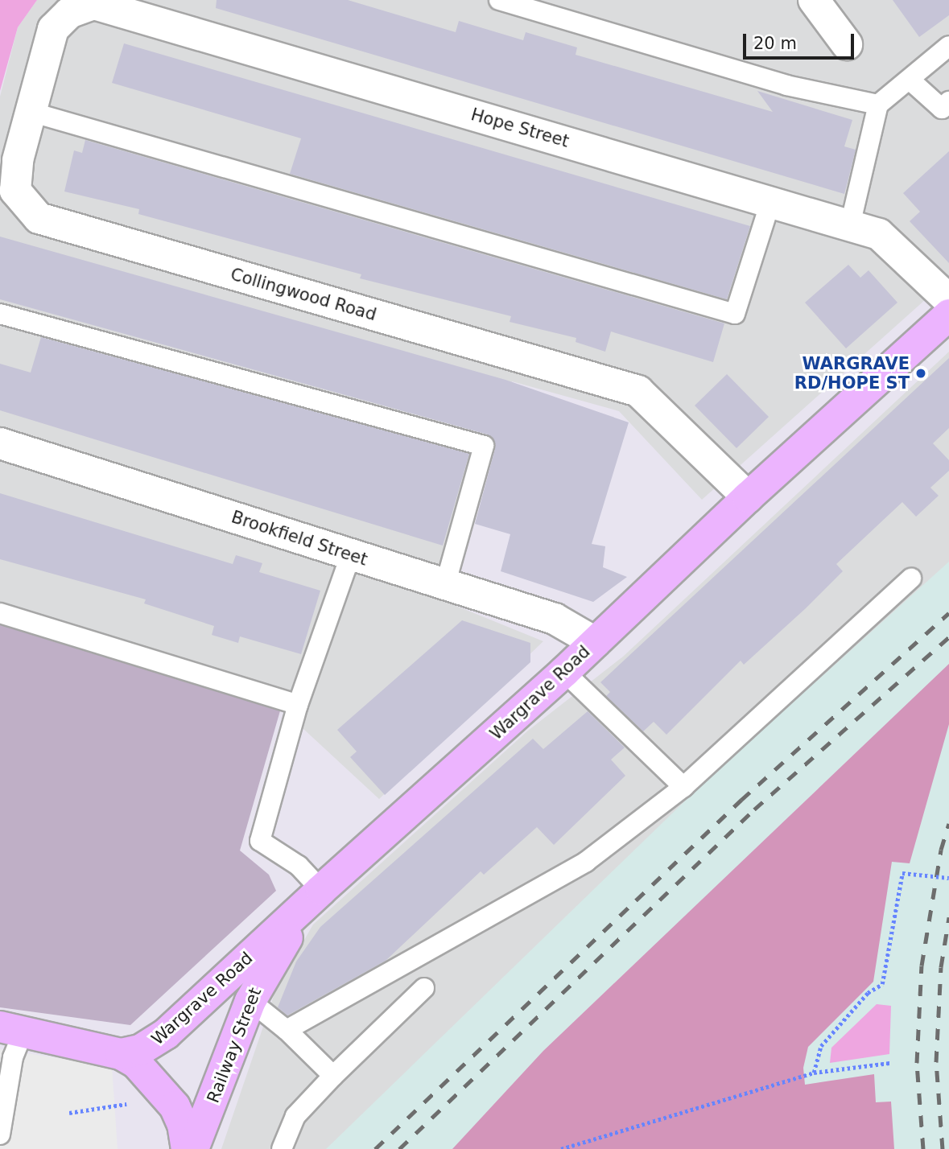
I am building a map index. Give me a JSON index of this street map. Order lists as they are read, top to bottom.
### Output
{
  "streets": {
    "street": [
      "Hope Street",
      "Collingwood Road",
      "Brookfield Street",
      "Wargrave Road",
      "Railway Street"
    ]
  },
  "crossings": [
    ["Hope Street", "Collingwood Road"],
    ["Collingwood Road", "Wargrave Road"],
    ["Brookfield Street", "Wargrave Road"],
    ["Wargrave Road", "Railway Street"]
  ],
  "places": ["WARGRAVE RD/HOPE ST"],
  "scale_bar": "20 m"
}
